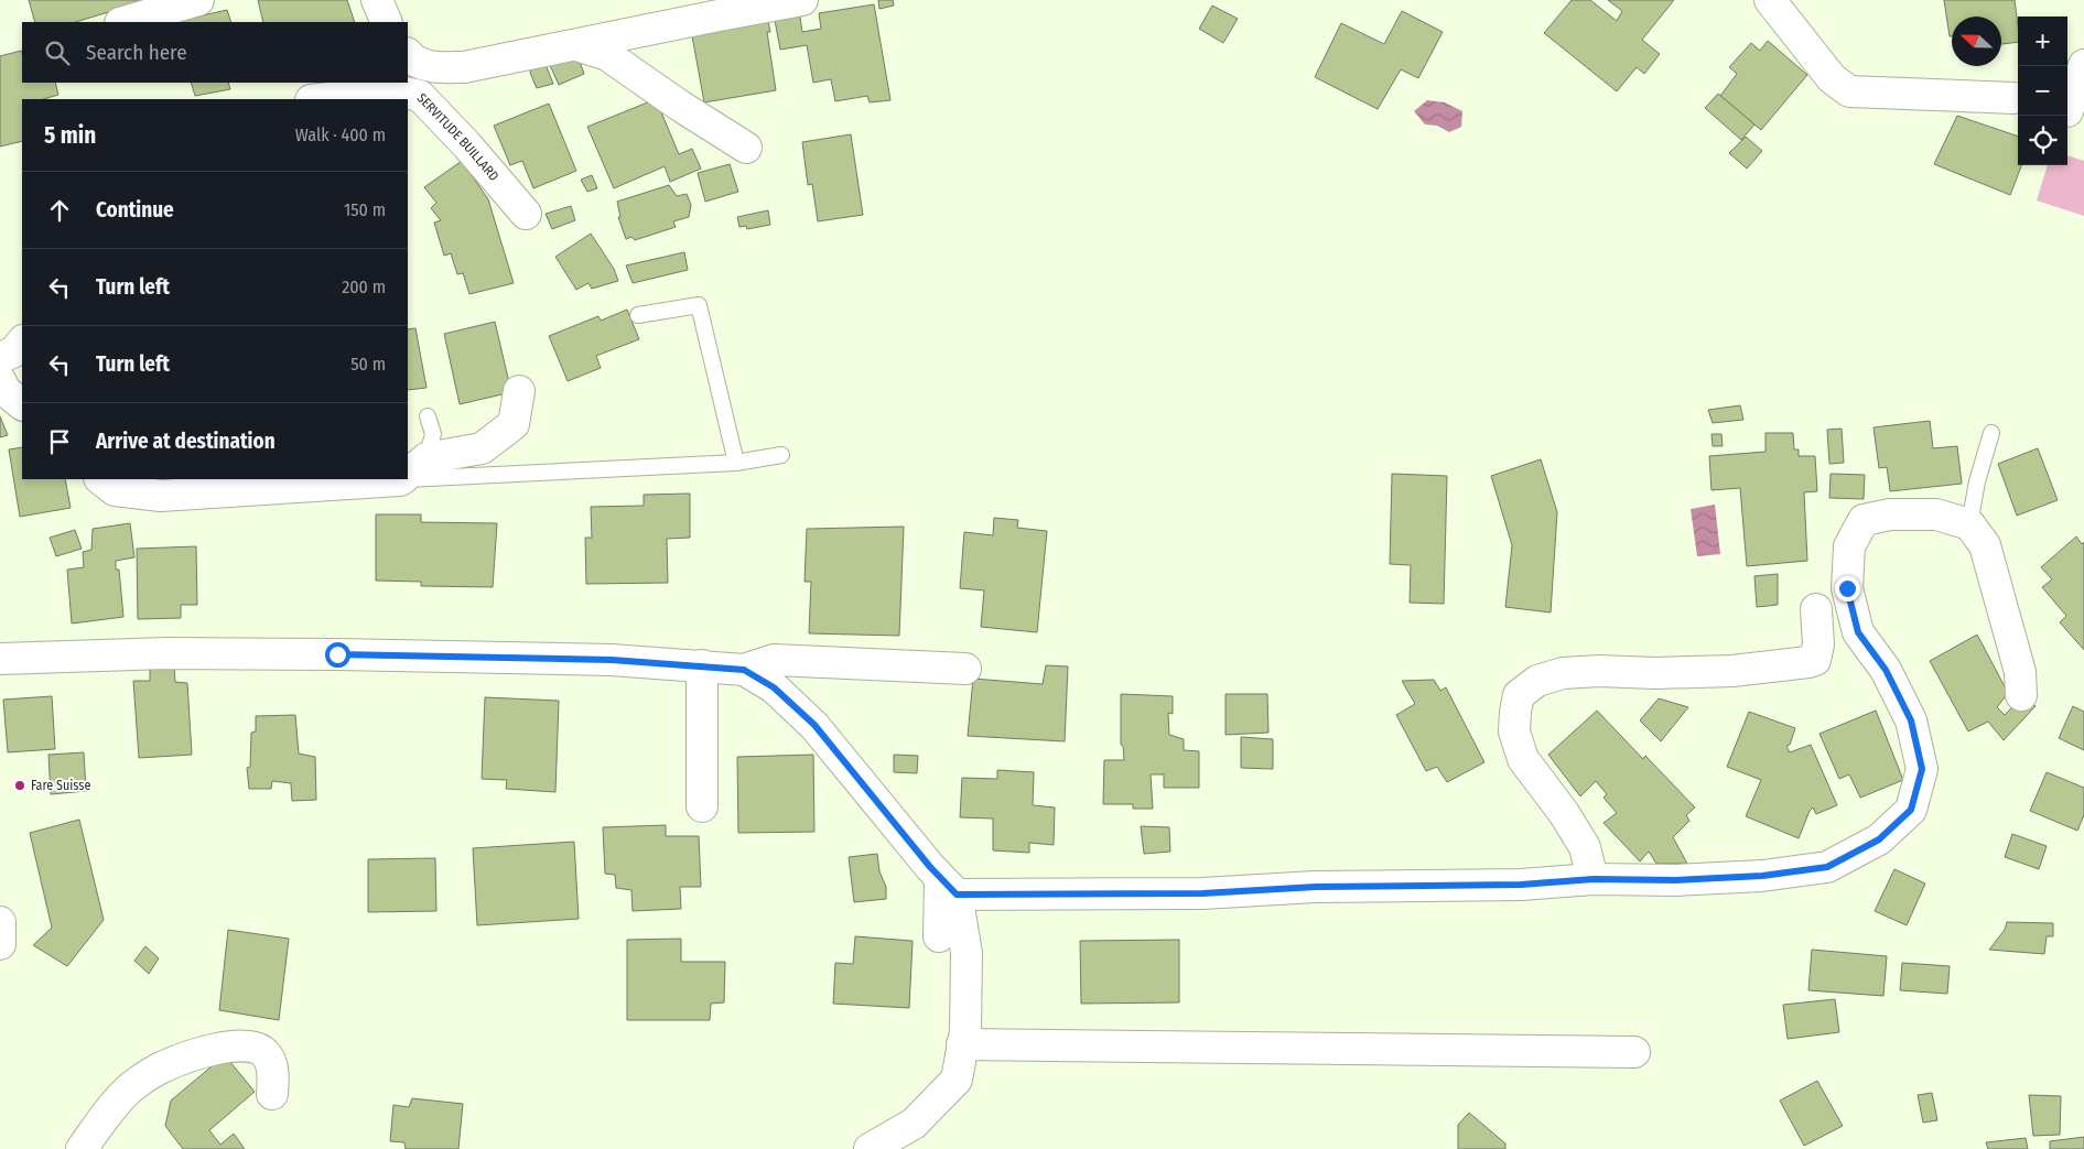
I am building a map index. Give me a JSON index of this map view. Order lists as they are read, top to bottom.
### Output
{
  "streets": {
    "street": ["SERVITUDE BUILLARD"]
  },
  "places": ["Fare Suisse"],
  "north": "left",
  "page": {
    "map_buttons": ["+", "−"],
    "search": "Search here",
    "heading": ["5 min", "Walk · 400 m"],
    "list": [
      ["Continue", "150 m"],
      ["Turn left", "200 m"],
      ["Turn left", "50 m"],
      "Arrive at destination"
    ]
  }
}
